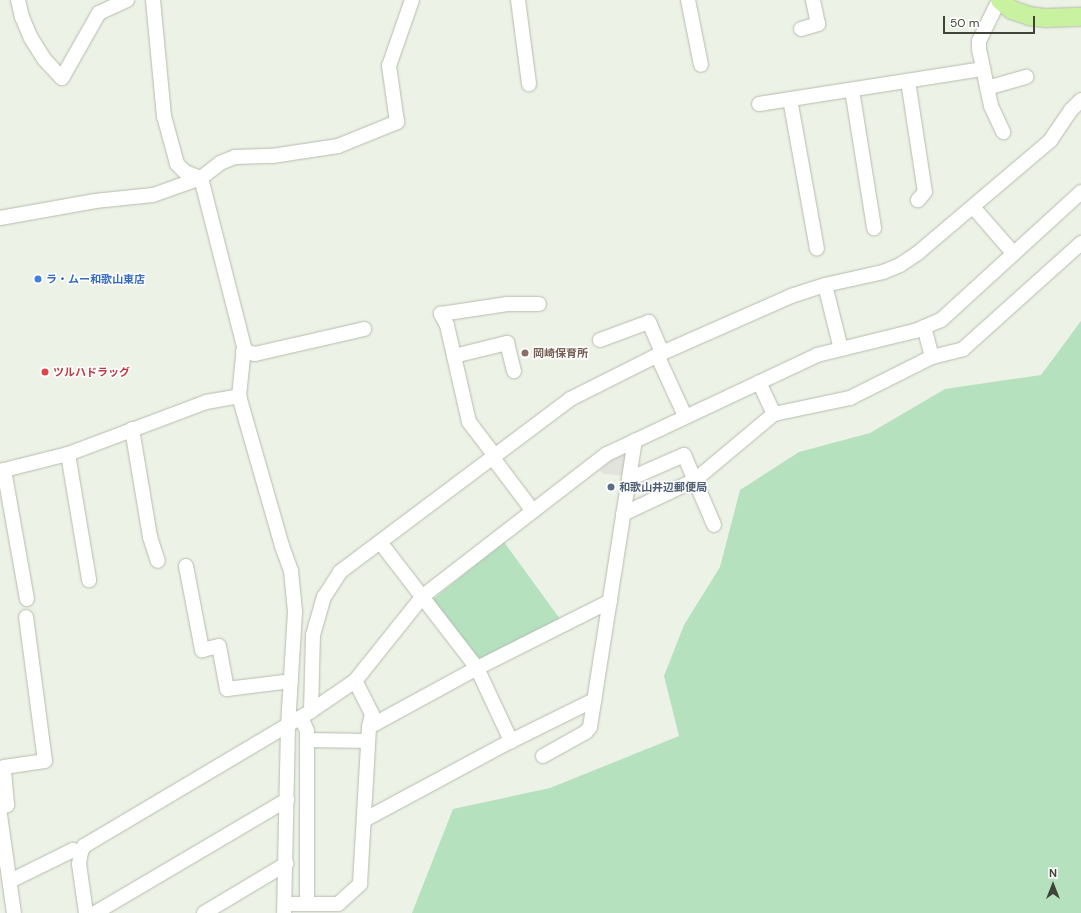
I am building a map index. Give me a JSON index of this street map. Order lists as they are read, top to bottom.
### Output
{
  "places": [
    "ラ・ムー和歌山東店",
    "岡崎保育所",
    "ツルハドラッグ",
    "和歌山井辺郵便局"
  ],
  "scale_bar": "50 m",
  "north": "top"
}
